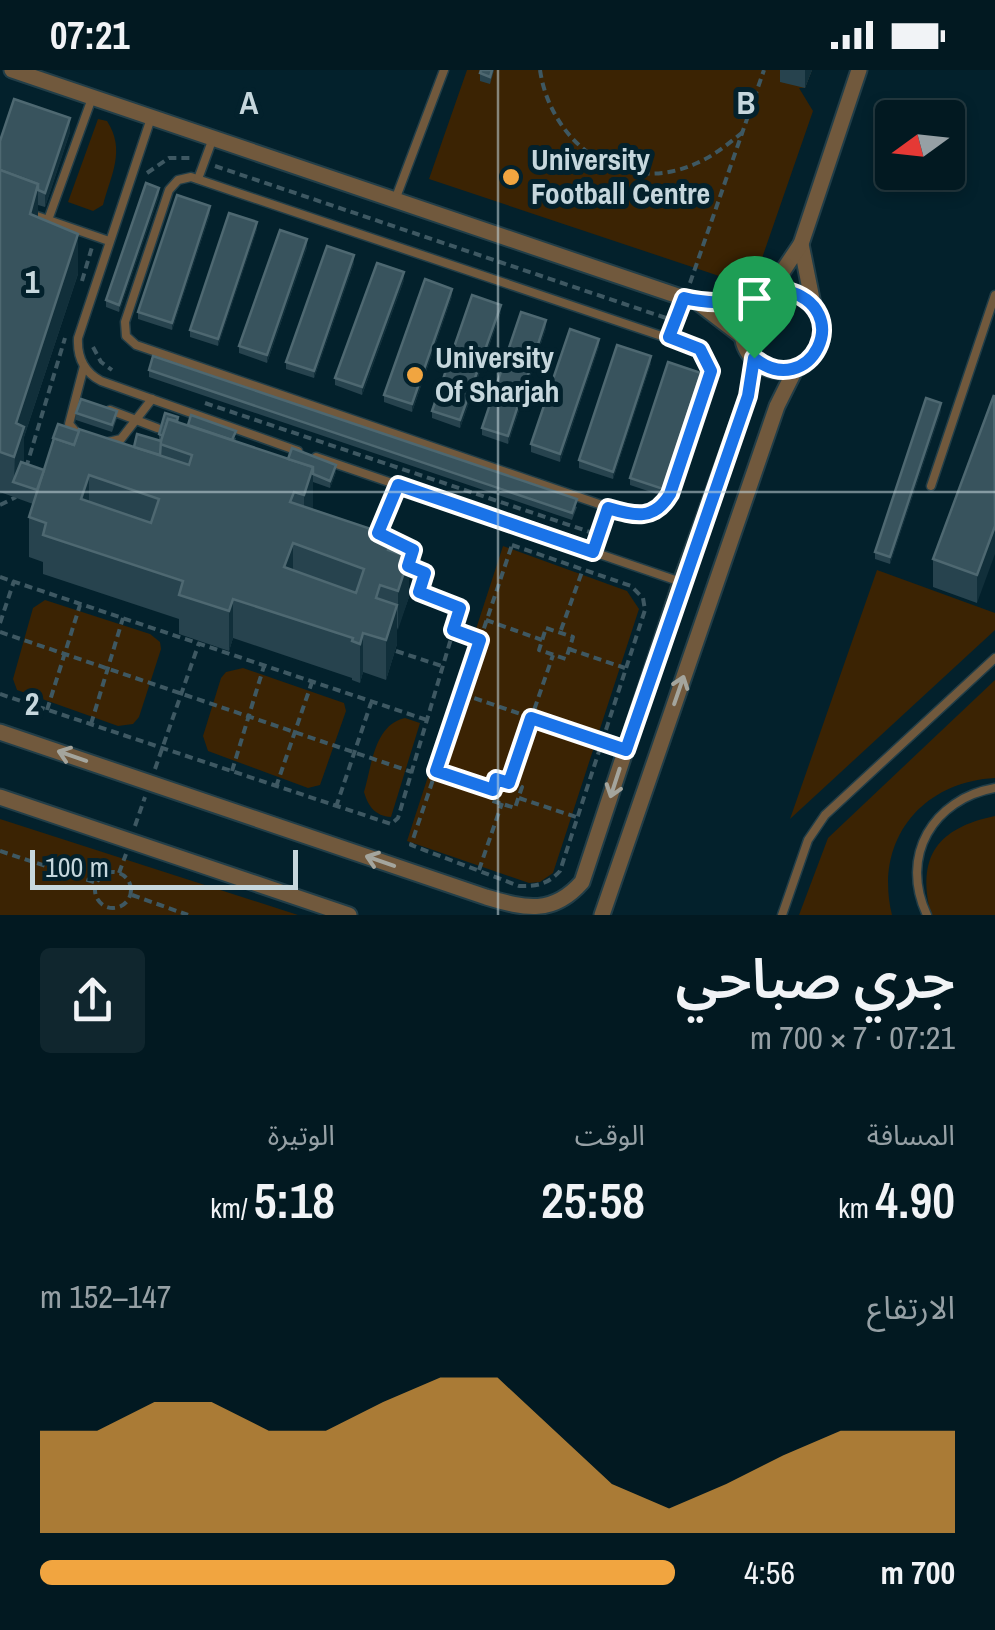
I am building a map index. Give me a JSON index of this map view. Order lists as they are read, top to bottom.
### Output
{
  "places": ["University Football Centre", "University Of Sharjah"],
  "scale_bar": "100 m",
  "north": "left",
  "page": {
    "status": "07:21",
    "scale": "100 m",
    "heading": ["جري صباحي", "07:21 · 7 × 700 m"],
    "stats": [
      ["المسافة", "4.90 km"],
      ["الوقت", "25:58"],
      ["الوتيرة", "5:18 /km"]
    ],
    "chart": ["الارتفاع", "147–152 m"],
    "list": [
      {
        "name": "700 m",
        "note": "4:56"
      }
    ]
  },
  "grid": {
    "columns": ["A", "B"],
    "rows": ["1", "2"]
  }
}
